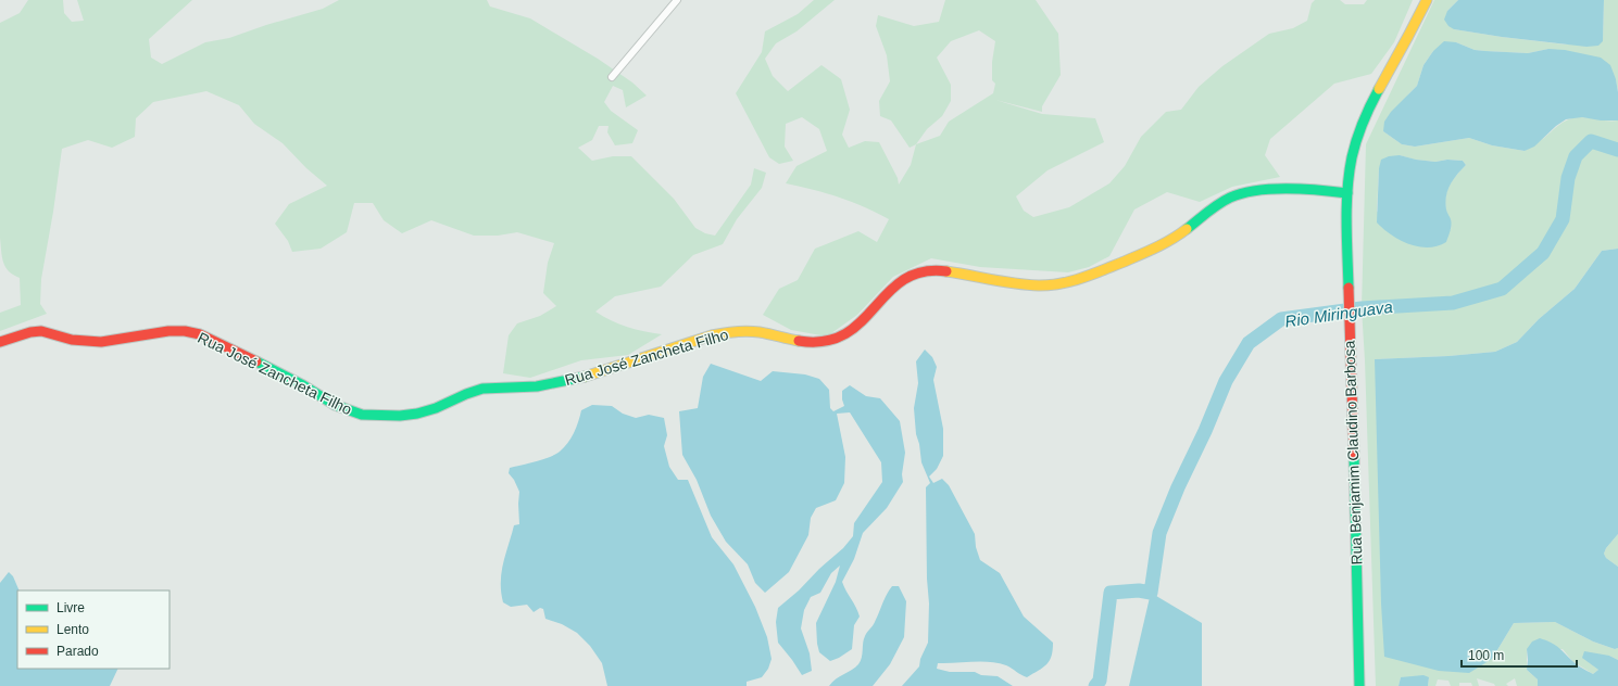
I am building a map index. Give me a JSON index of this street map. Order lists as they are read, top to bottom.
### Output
{
  "streets": {
    "street": ["Rua José Zancheta Filho", "Rua Benjamim Claudino Barbosa"]
  },
  "crossings": [
    ["Rua José Zancheta Filho", "Rua Benjamim Claudino Barbosa"]
  ],
  "water": ["Rio Miringuava"],
  "legend": ["Livre", "Lento", "Parado"],
  "scale_bar": "100 m"
}
